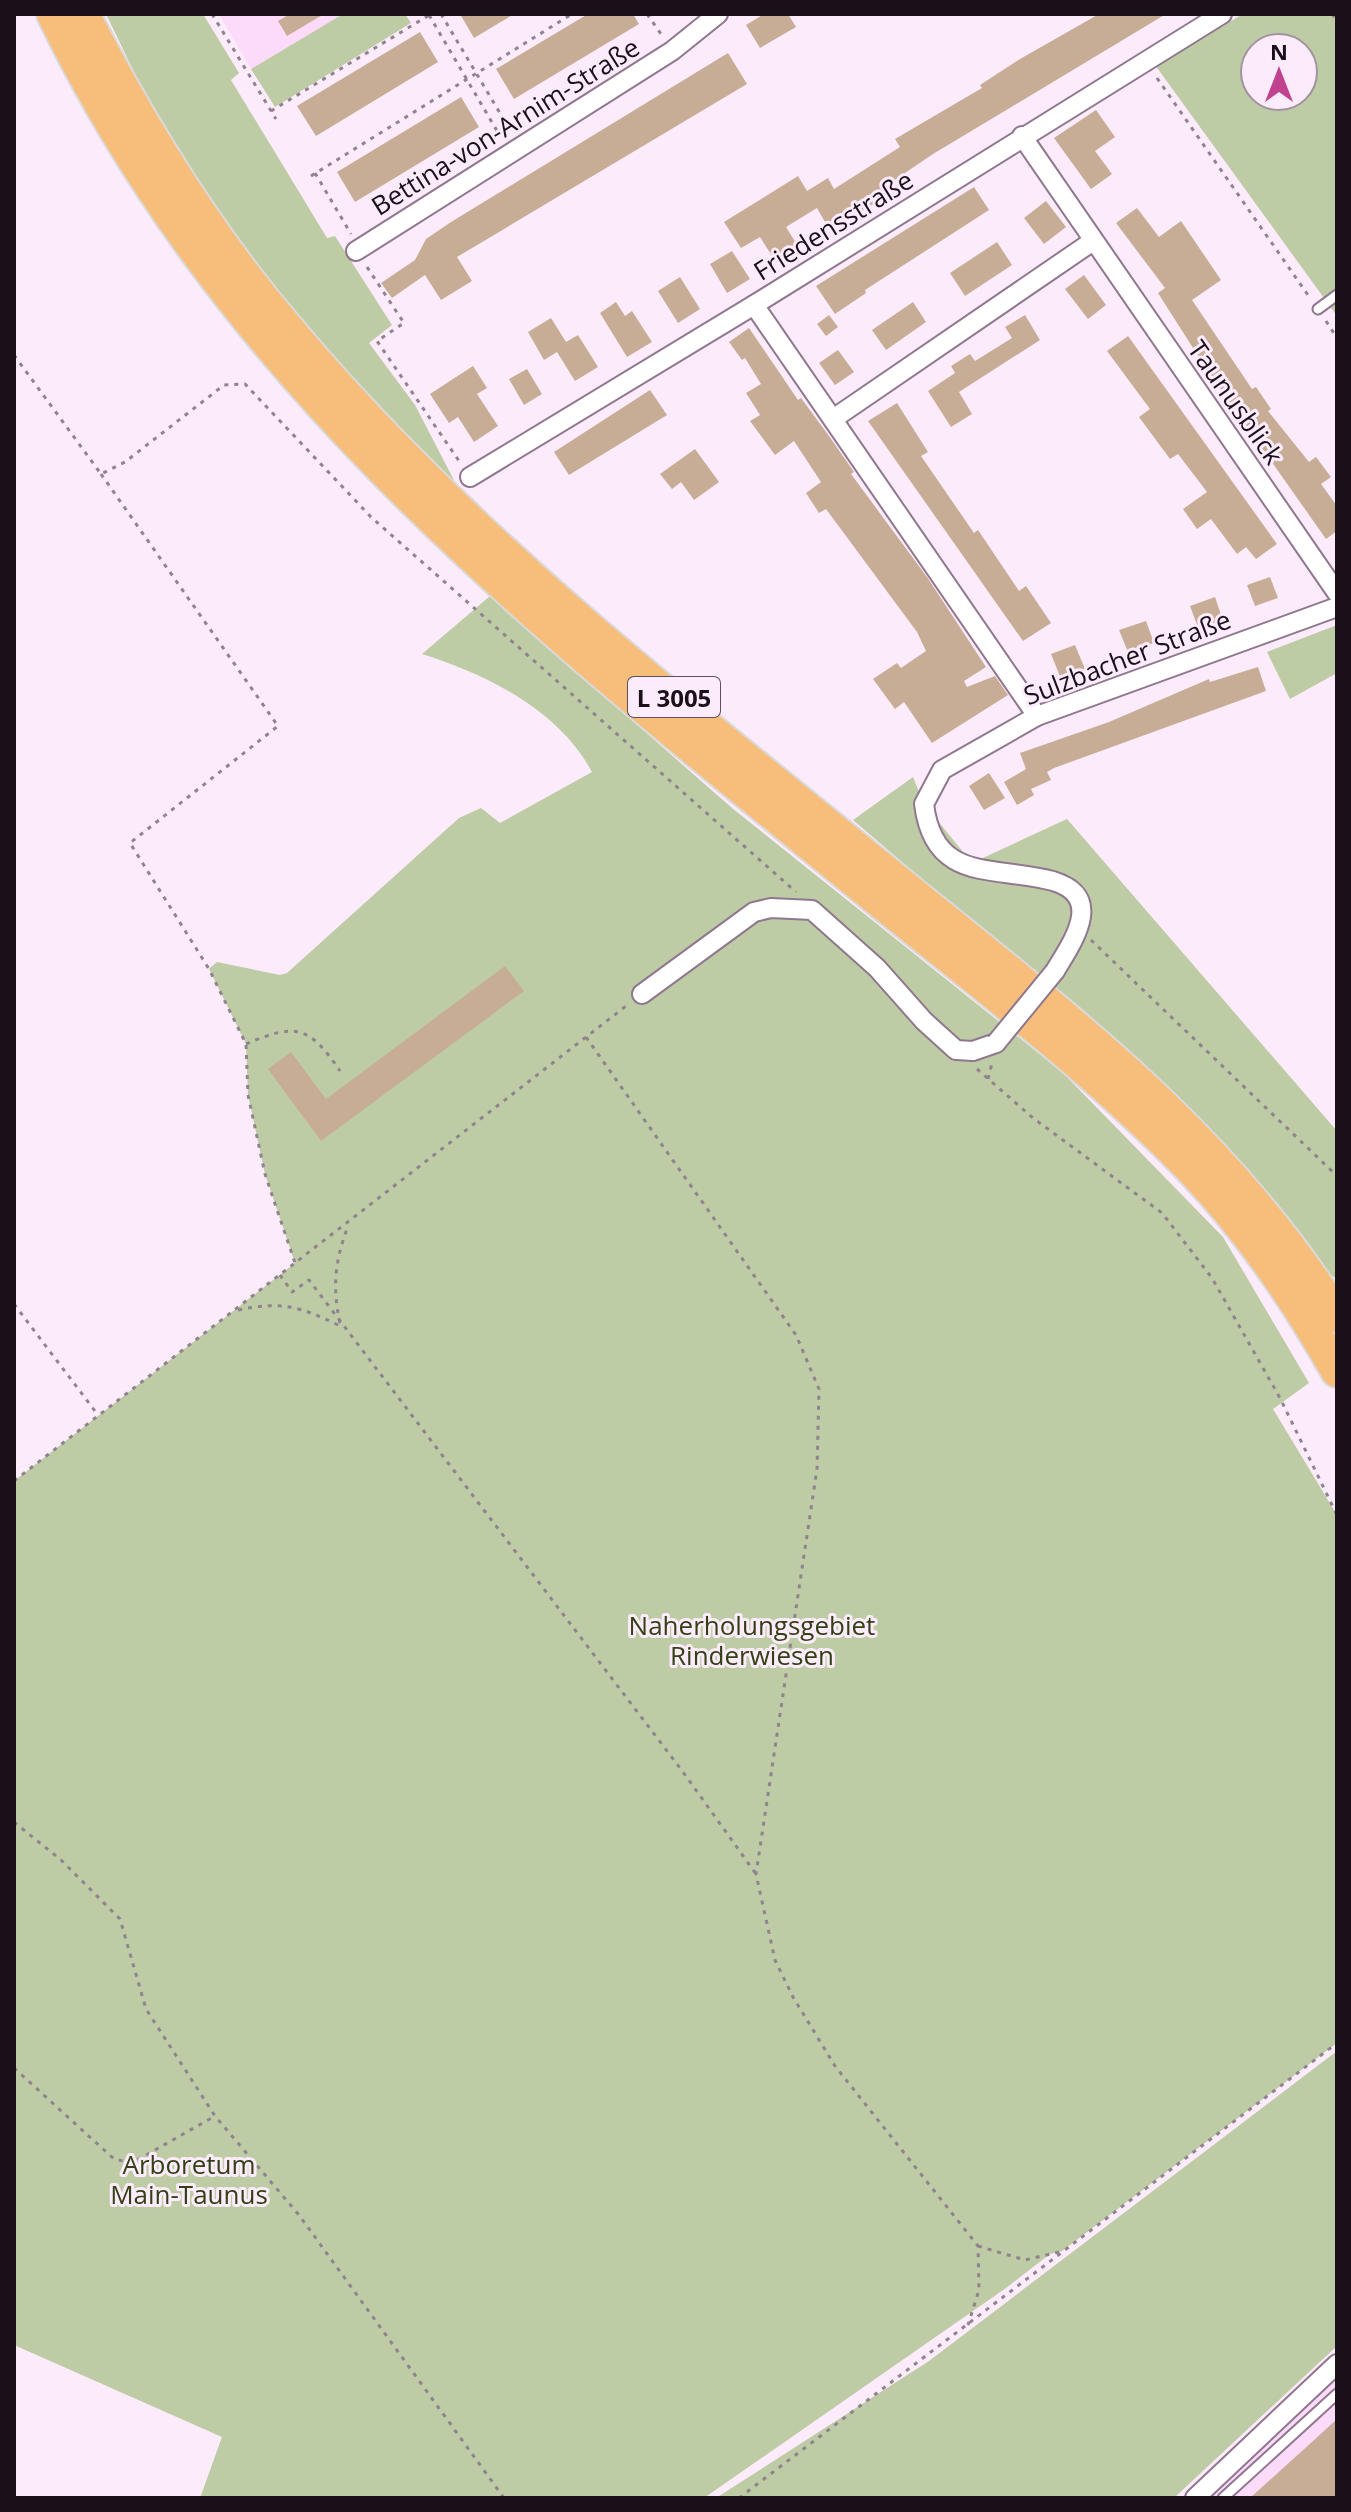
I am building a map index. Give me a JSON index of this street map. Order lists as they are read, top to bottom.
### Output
{
  "streets": {
    "highway": ["L 3005"],
    "street": [
      "Bettina-von-Arnim-Straße",
      "Friedensstraße",
      "Taunusblick",
      "Sulzbacher Straße"
    ]
  },
  "crossings": [
    ["Friedensstraße", "Taunusblick"]
  ],
  "parks": ["Naherholungsgebiet Rinderwiesen", "Arboretum Main-Taunus"],
  "north": "top"
}
